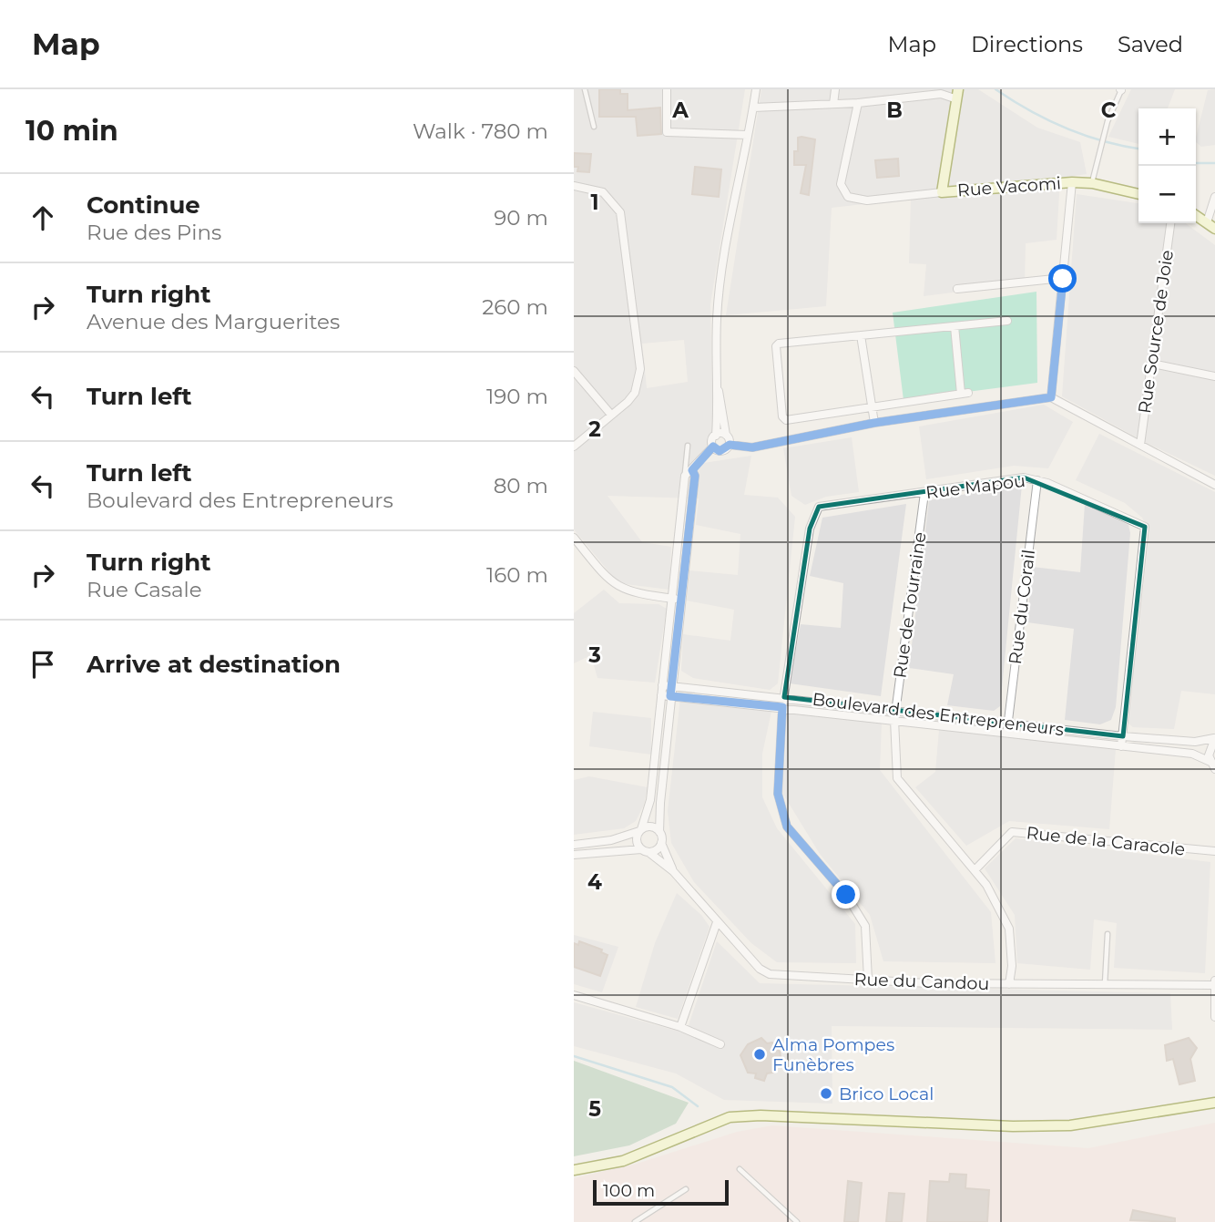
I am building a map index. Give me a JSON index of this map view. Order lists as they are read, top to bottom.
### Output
{
  "streets": {
    "main road": ["Rue Vacomi"],
    "street": [
      "Rue Source de Joie",
      "Rue Mapou",
      "Rue de Tourraine",
      "Rue du Corail",
      "Boulevard des Entrepreneurs",
      "Rue de la Caracole",
      "Rue du Candou"
    ]
  },
  "crossings": [
    ["Rue Mapou", "Rue de Tourraine"],
    ["Rue Mapou", "Rue du Corail"],
    ["Rue Mapou", "Boulevard des Entrepreneurs"],
    ["Rue Mapou", "Rue du Candou"],
    ["Rue de Tourraine", "Boulevard des Entrepreneurs"],
    ["Rue de Tourraine", "Rue de la Caracole"],
    ["Rue de Tourraine", "Rue du Candou"],
    ["Rue du Corail", "Boulevard des Entrepreneurs"]
  ],
  "places": ["Alma Pompes Funèbres", "Brico Local"],
  "scale_bar": "100 m",
  "page": {
    "header": "Map",
    "nav": ["Map", "Directions", "Saved"],
    "heading": ["10 min", "Walk · 780 m"],
    "map_buttons": ["+", "−"],
    "list": [
      ["Continue", "Rue des Pins", "90 m"],
      ["Turn right", "Avenue des Marguerites", "260 m"],
      ["Turn left", "190 m"],
      ["Turn left", "Boulevard des Entrepreneurs", "80 m"],
      ["Turn right", "Rue Casale", "160 m"],
      "Arrive at destination"
    ],
    "scale": "100 m"
  },
  "grid": {
    "columns": ["A", "B", "C"],
    "rows": [
      "1",
      "2",
      "3",
      "4",
      "5"
    ]
  }
}
